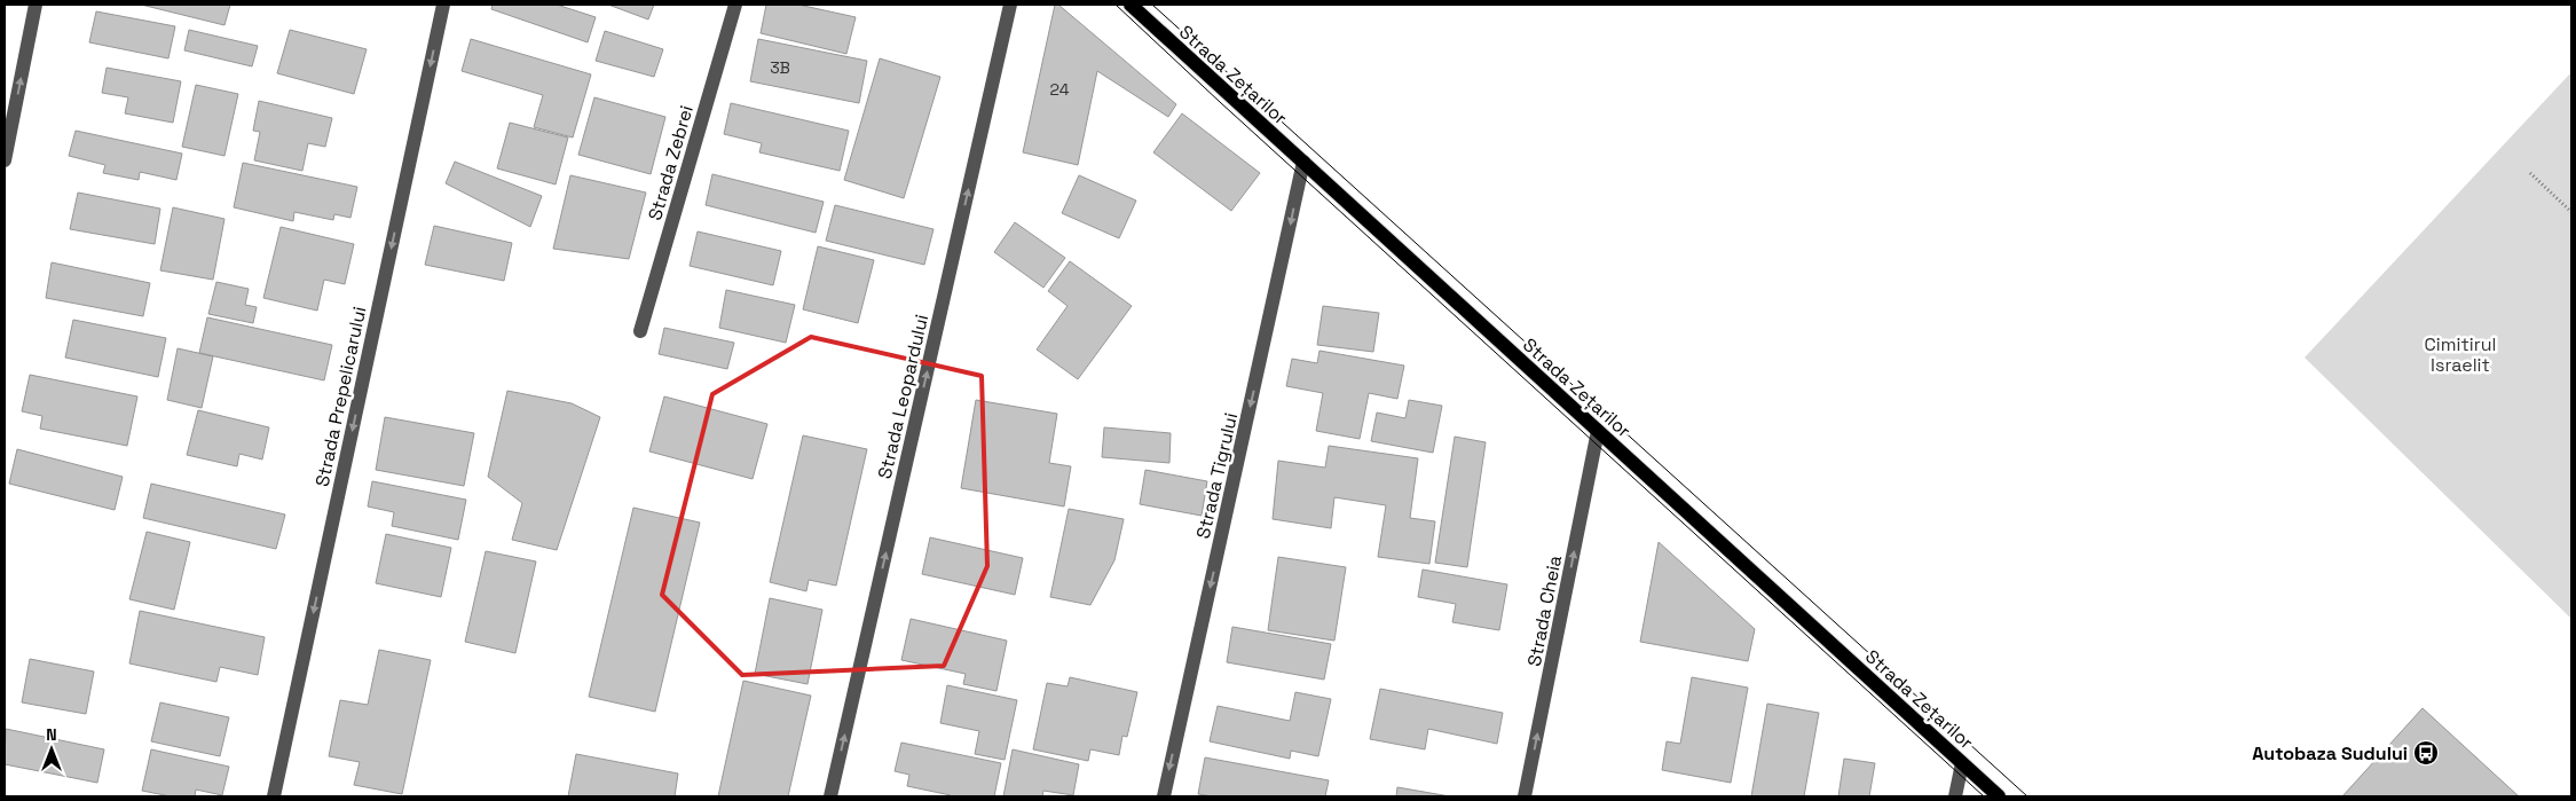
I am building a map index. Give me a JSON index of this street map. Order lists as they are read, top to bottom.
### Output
{
  "streets": {
    "main road": ["Strada Zețarilor"],
    "street": [
      "Strada Zebrei",
      "Strada Prepelicarului",
      "Strada Leopardului",
      "Strada Tigrului",
      "Strada Cheia"
    ]
  },
  "crossings": [
    ["Strada Zețarilor", "Strada Tigrului"],
    ["Strada Zețarilor", "Strada Cheia"]
  ],
  "one_way": [
    "Strada Prepelicarului",
    "Strada Leopardului",
    "Strada Tigrului",
    "Strada Cheia"
  ],
  "parks": ["Cimitirul Israelit"],
  "places": {
    "bus stop": ["Autobaza Sudului"]
  },
  "house_numbers": ["3B", "24"],
  "north": "top"
}
